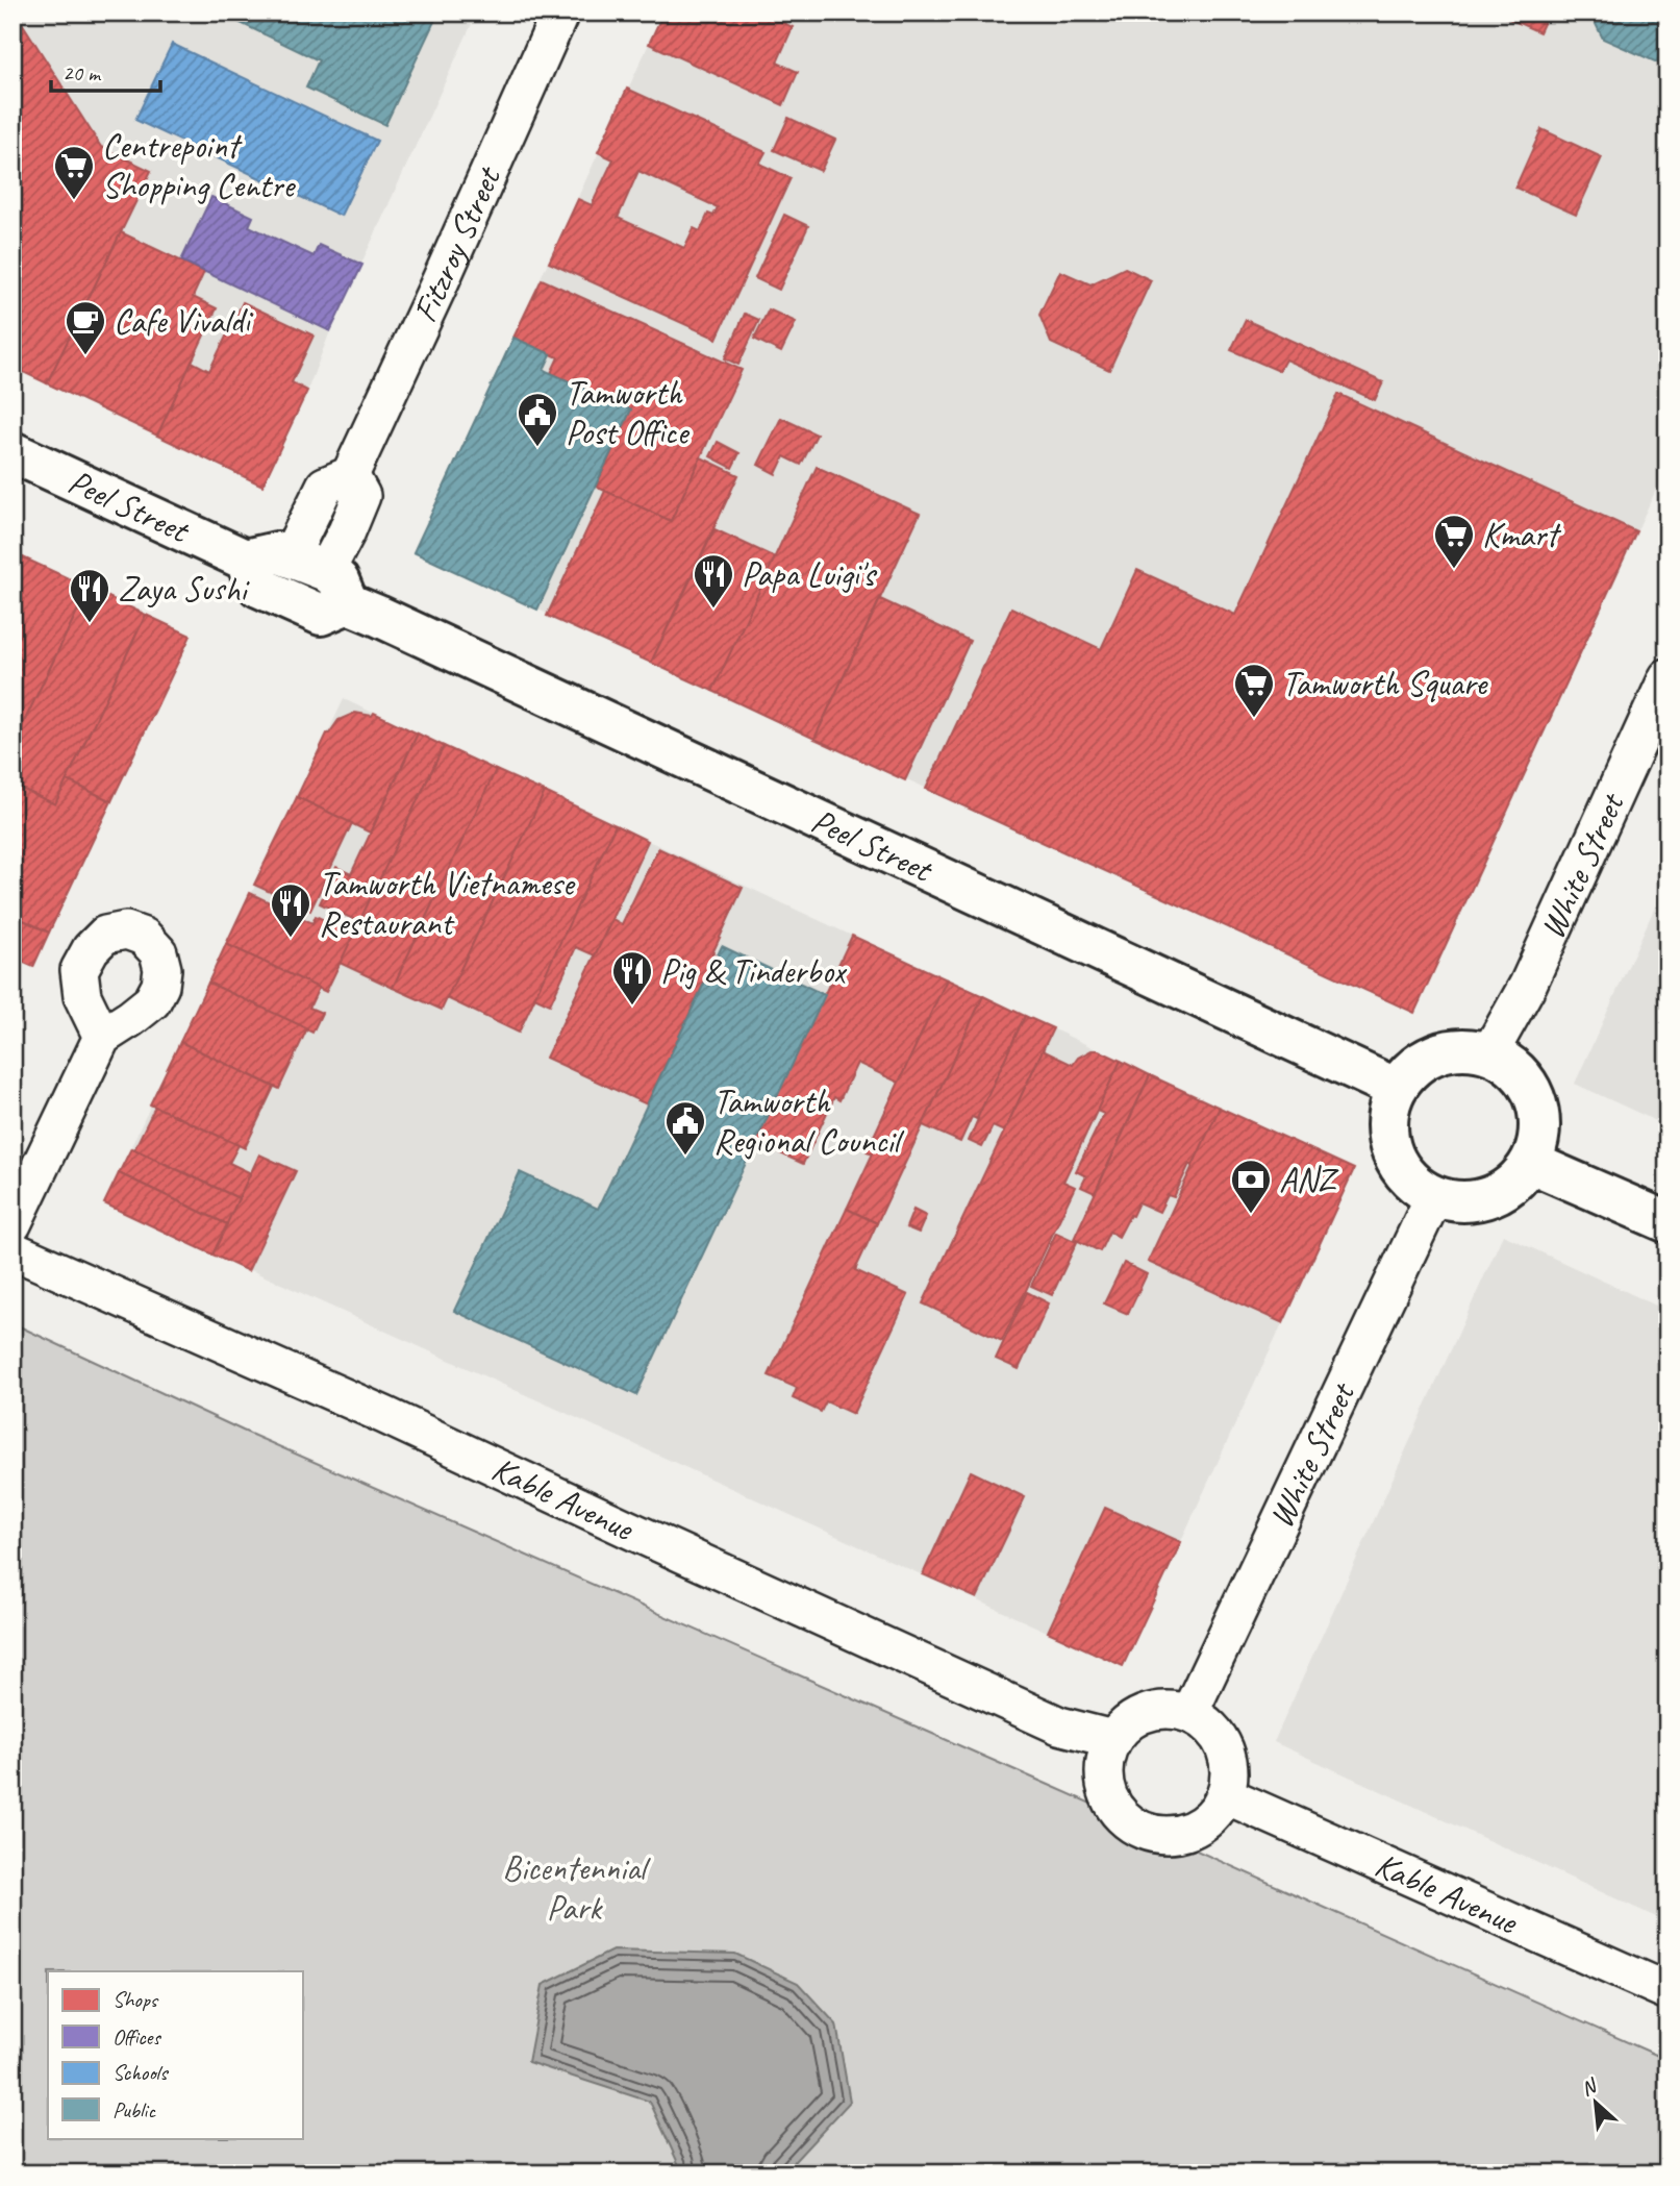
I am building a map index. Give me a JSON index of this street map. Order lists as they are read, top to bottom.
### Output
{
  "streets": {
    "main road": ["Peel Street"],
    "street": ["Fitzroy Street", "White Street", "Kable Avenue"]
  },
  "crossings": [
    ["Peel Street", "White Street"],
    ["White Street", "Kable Avenue"]
  ],
  "parks": ["Bicentennial Park"],
  "places": {
    "supermarket": ["Centrepoint Shopping Centre", "Kmart", "Tamworth Square"],
    "cafe": ["Cafe Vivaldi"],
    "public building": ["Tamworth Post Office", "Tamworth Regional Council"],
    "restaurant": [
      "Papa Luigi's",
      "Zaya Sushi",
      "Tamworth Vietnamese Restaurant",
      "Pig & Tinderbox"
    ],
    "bank": ["ANZ"]
  },
  "legend": [
    "Shops",
    "Offices",
    "Schools",
    "Public"
  ],
  "scale_bar": "20 m",
  "north": "top left"
}
